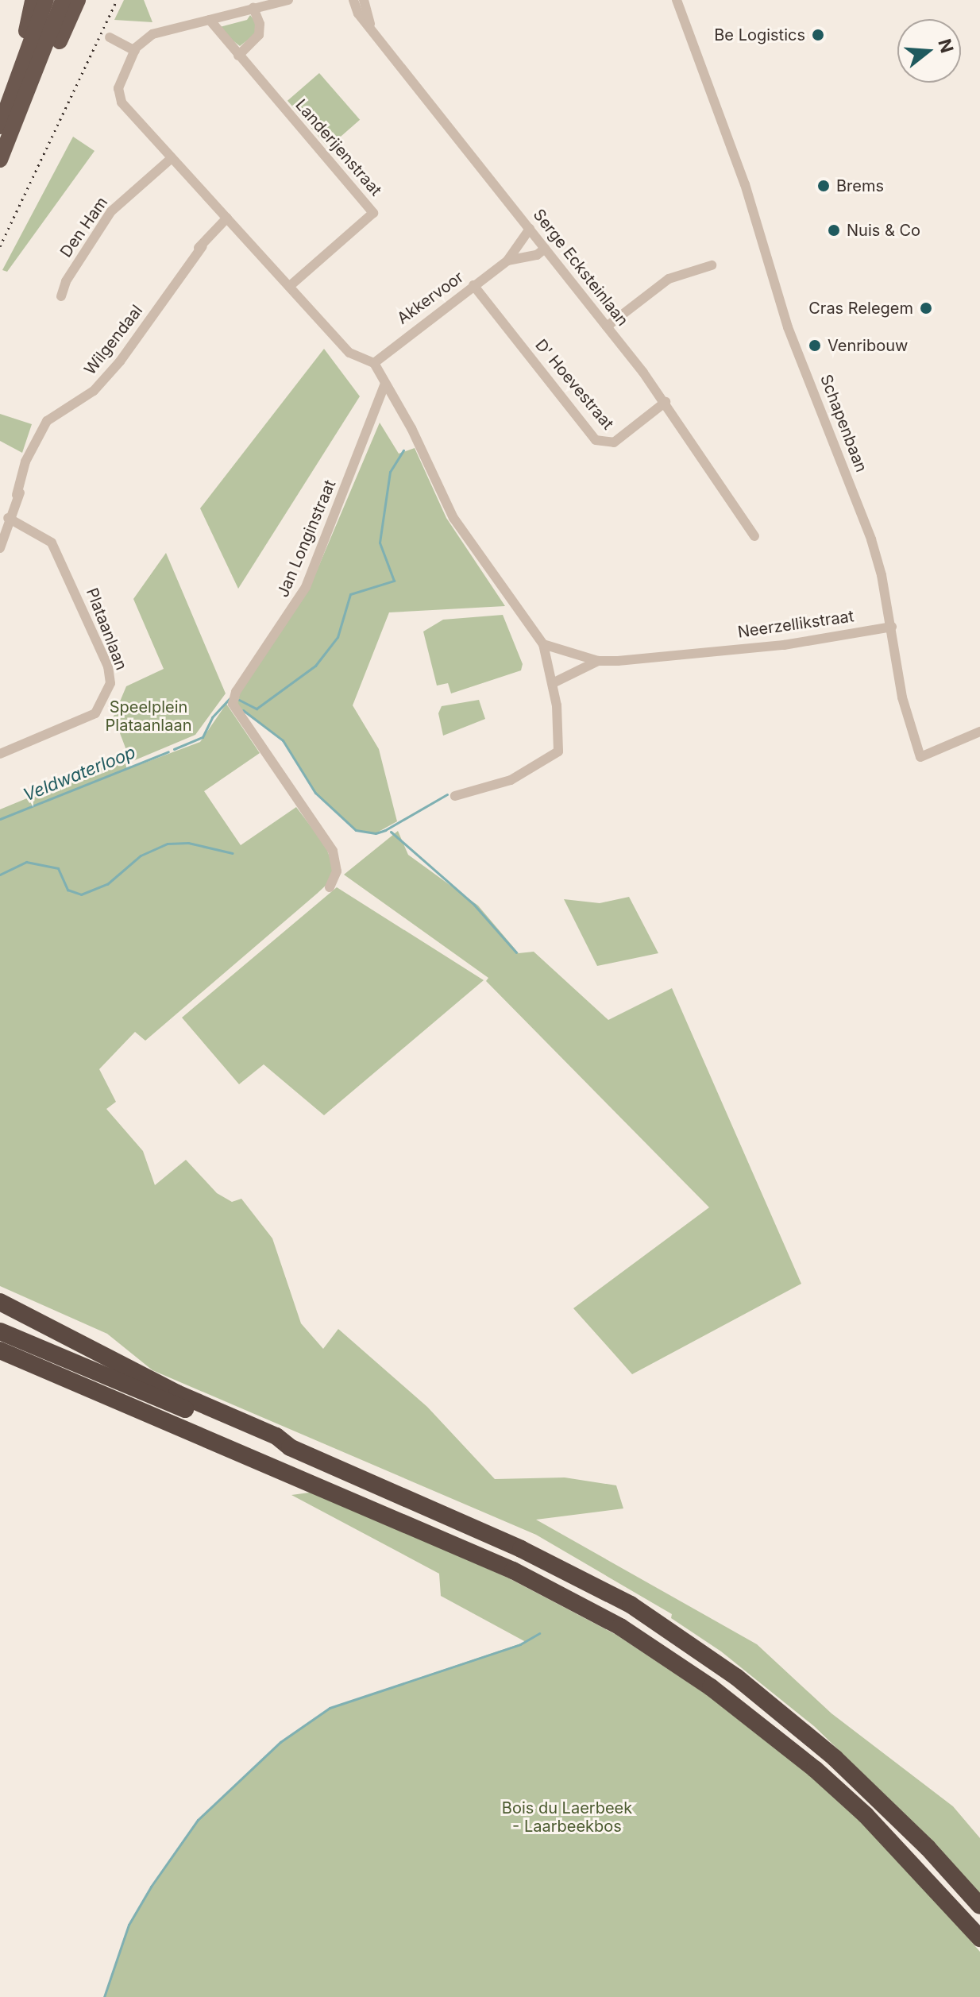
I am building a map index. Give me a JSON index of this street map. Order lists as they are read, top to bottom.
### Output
{
  "streets": {
    "street": [
      "Landerijenstraat",
      "Den Ham",
      "Serge Ecksteinlaan",
      "Akkervoor",
      "Wilgendaal",
      "D' Hoevestraat",
      "Schapenbaan",
      "Jan Longinstraat",
      "Neerzellikstraat",
      "Plataanlaan"
    ]
  },
  "crossings": [
    ["Serge Ecksteinlaan", "Akkervoor"],
    ["Serge Ecksteinlaan", "D' Hoevestraat"],
    ["Akkervoor", "D' Hoevestraat"],
    ["Wilgendaal", "Plataanlaan"],
    ["Schapenbaan", "Neerzellikstraat"]
  ],
  "water": ["Veldwaterloop"],
  "parks": ["Speelplein Plataanlaan", "Bois du Laerbeek - Laarbeekbos"],
  "places": [
    "Be Logistics",
    "Brems",
    "Nuis & Co",
    "Cras Relegem",
    "Venribouw"
  ],
  "north": "right"
}
